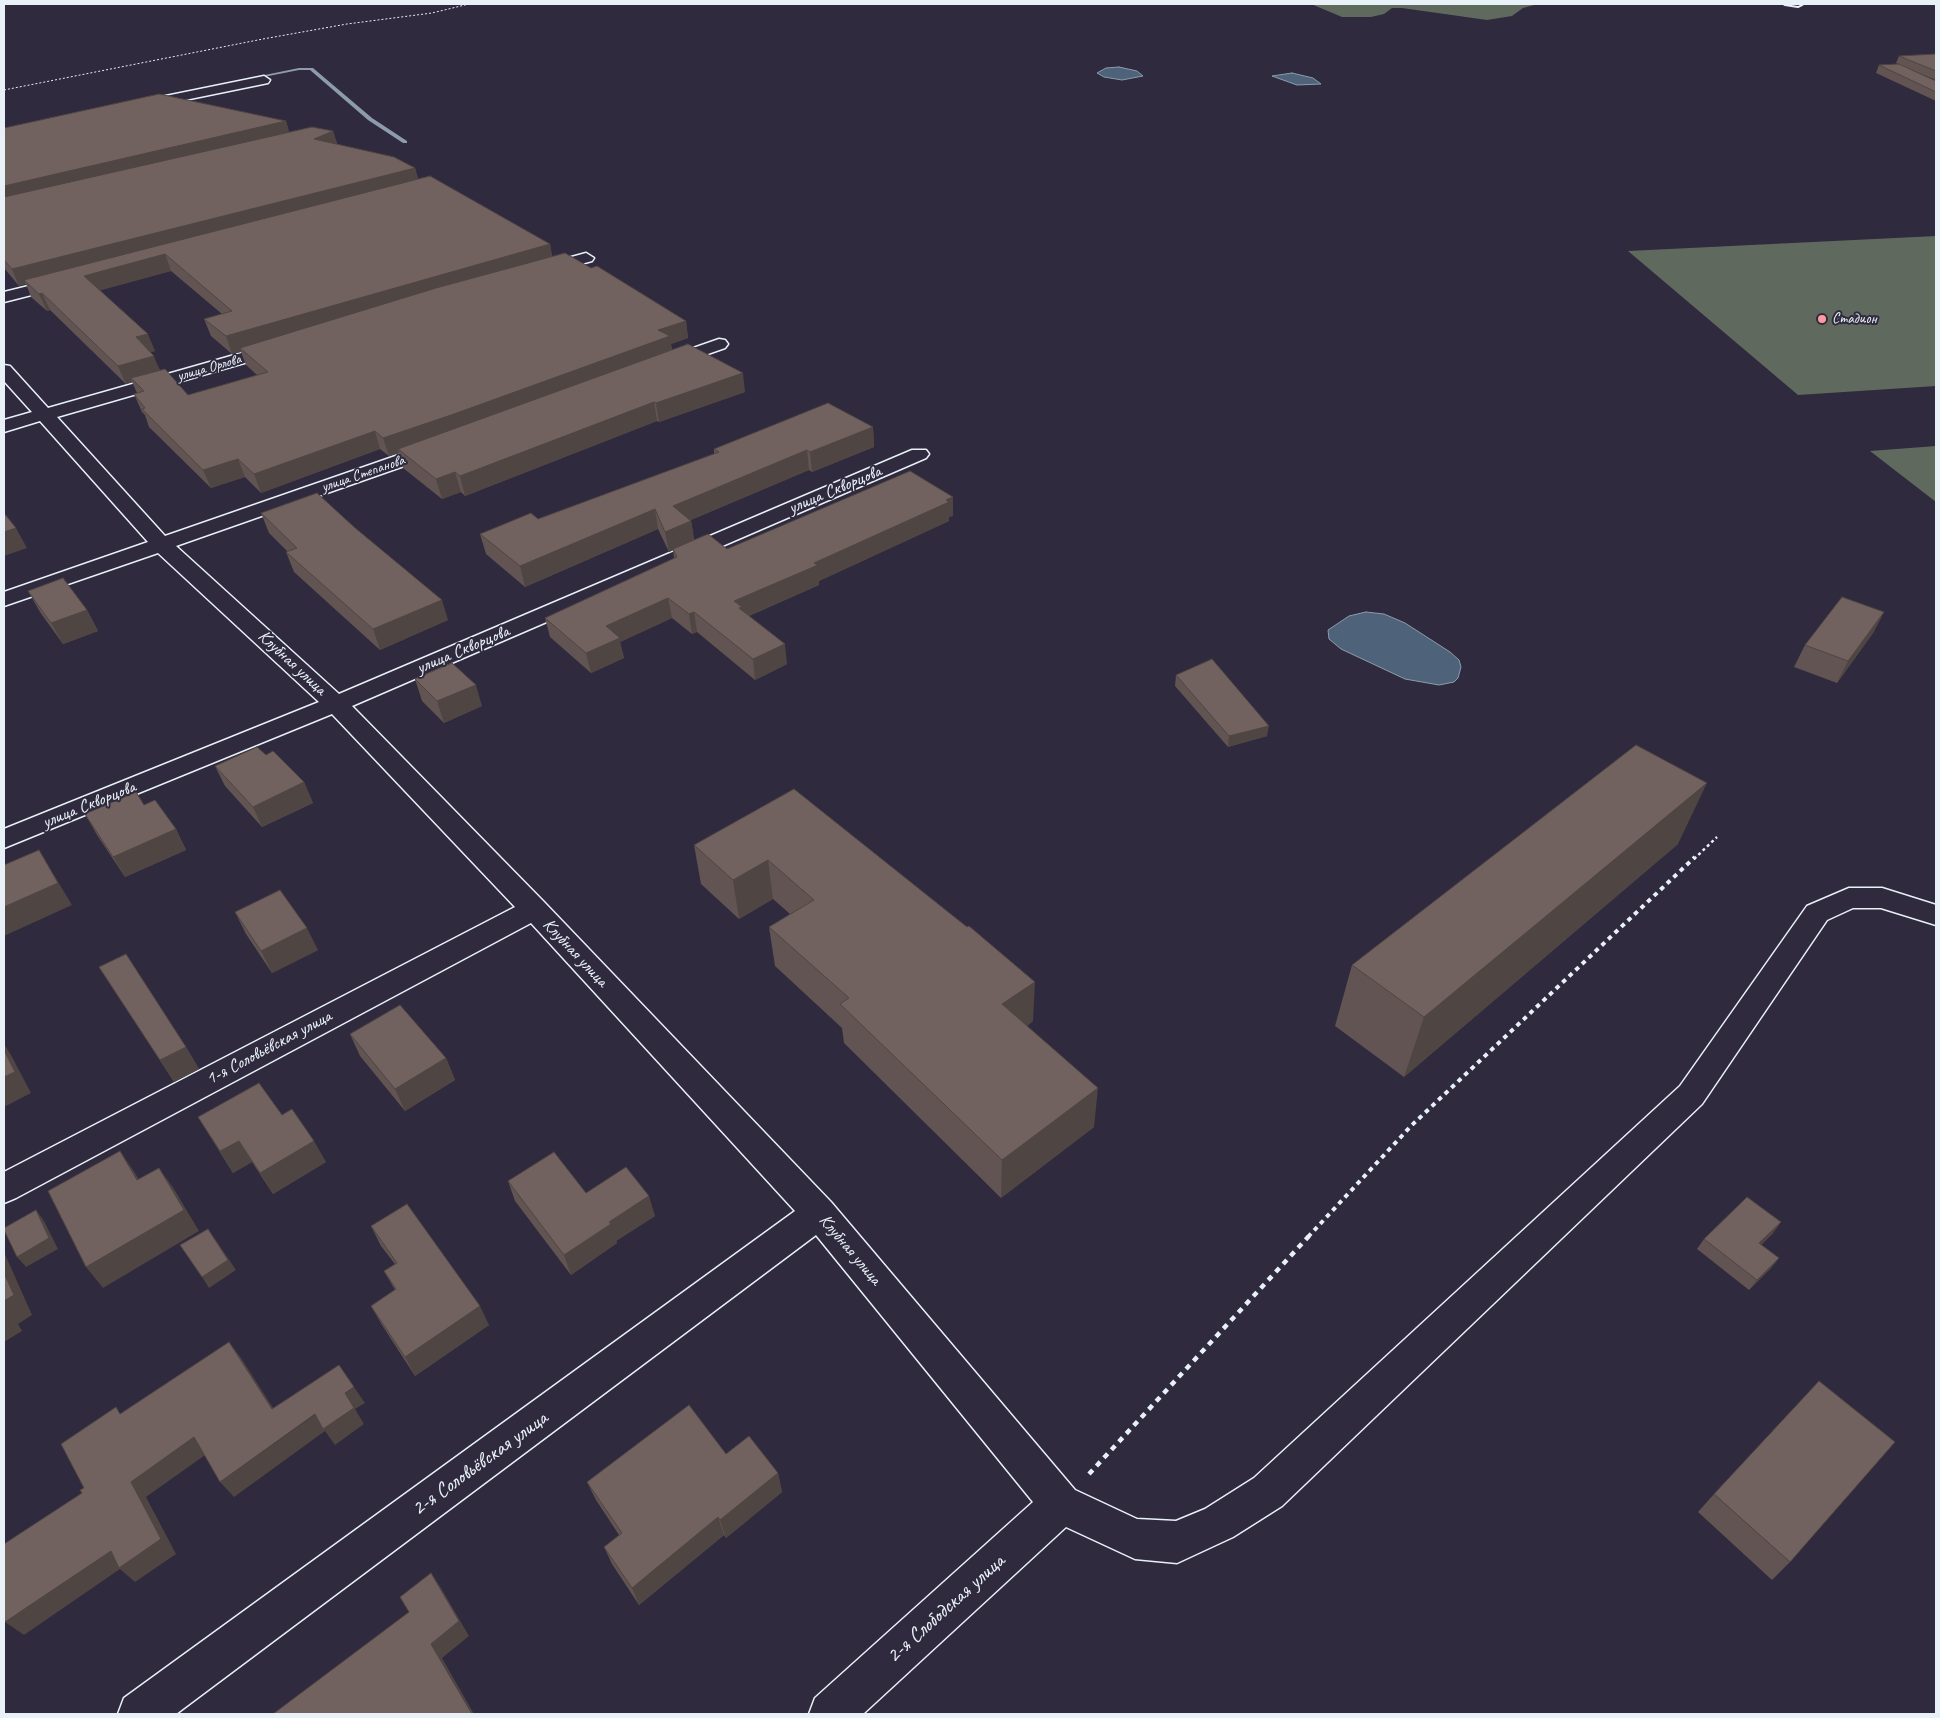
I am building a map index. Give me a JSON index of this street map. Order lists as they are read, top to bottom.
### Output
{
  "streets": {
    "street": [
      "улица Орлова",
      "улица Степанова",
      "улица Скворцова",
      "Клубная улица",
      "1-я Соловьёвская улица",
      "2-я Соловьёвская улица",
      "2-я Слободская улица"
    ]
  },
  "crossings": [
    ["улица Орлова", "Клубная улица"],
    ["улица Степанова", "Клубная улица"],
    ["улица Скворцова", "Клубная улица"],
    ["Клубная улица", "1-я Соловьёвская улица"],
    ["Клубная улица", "2-я Соловьёвская улица"],
    ["Клубная улица", "2-я Слободская улица"]
  ],
  "places": ["Стадион"]
}
